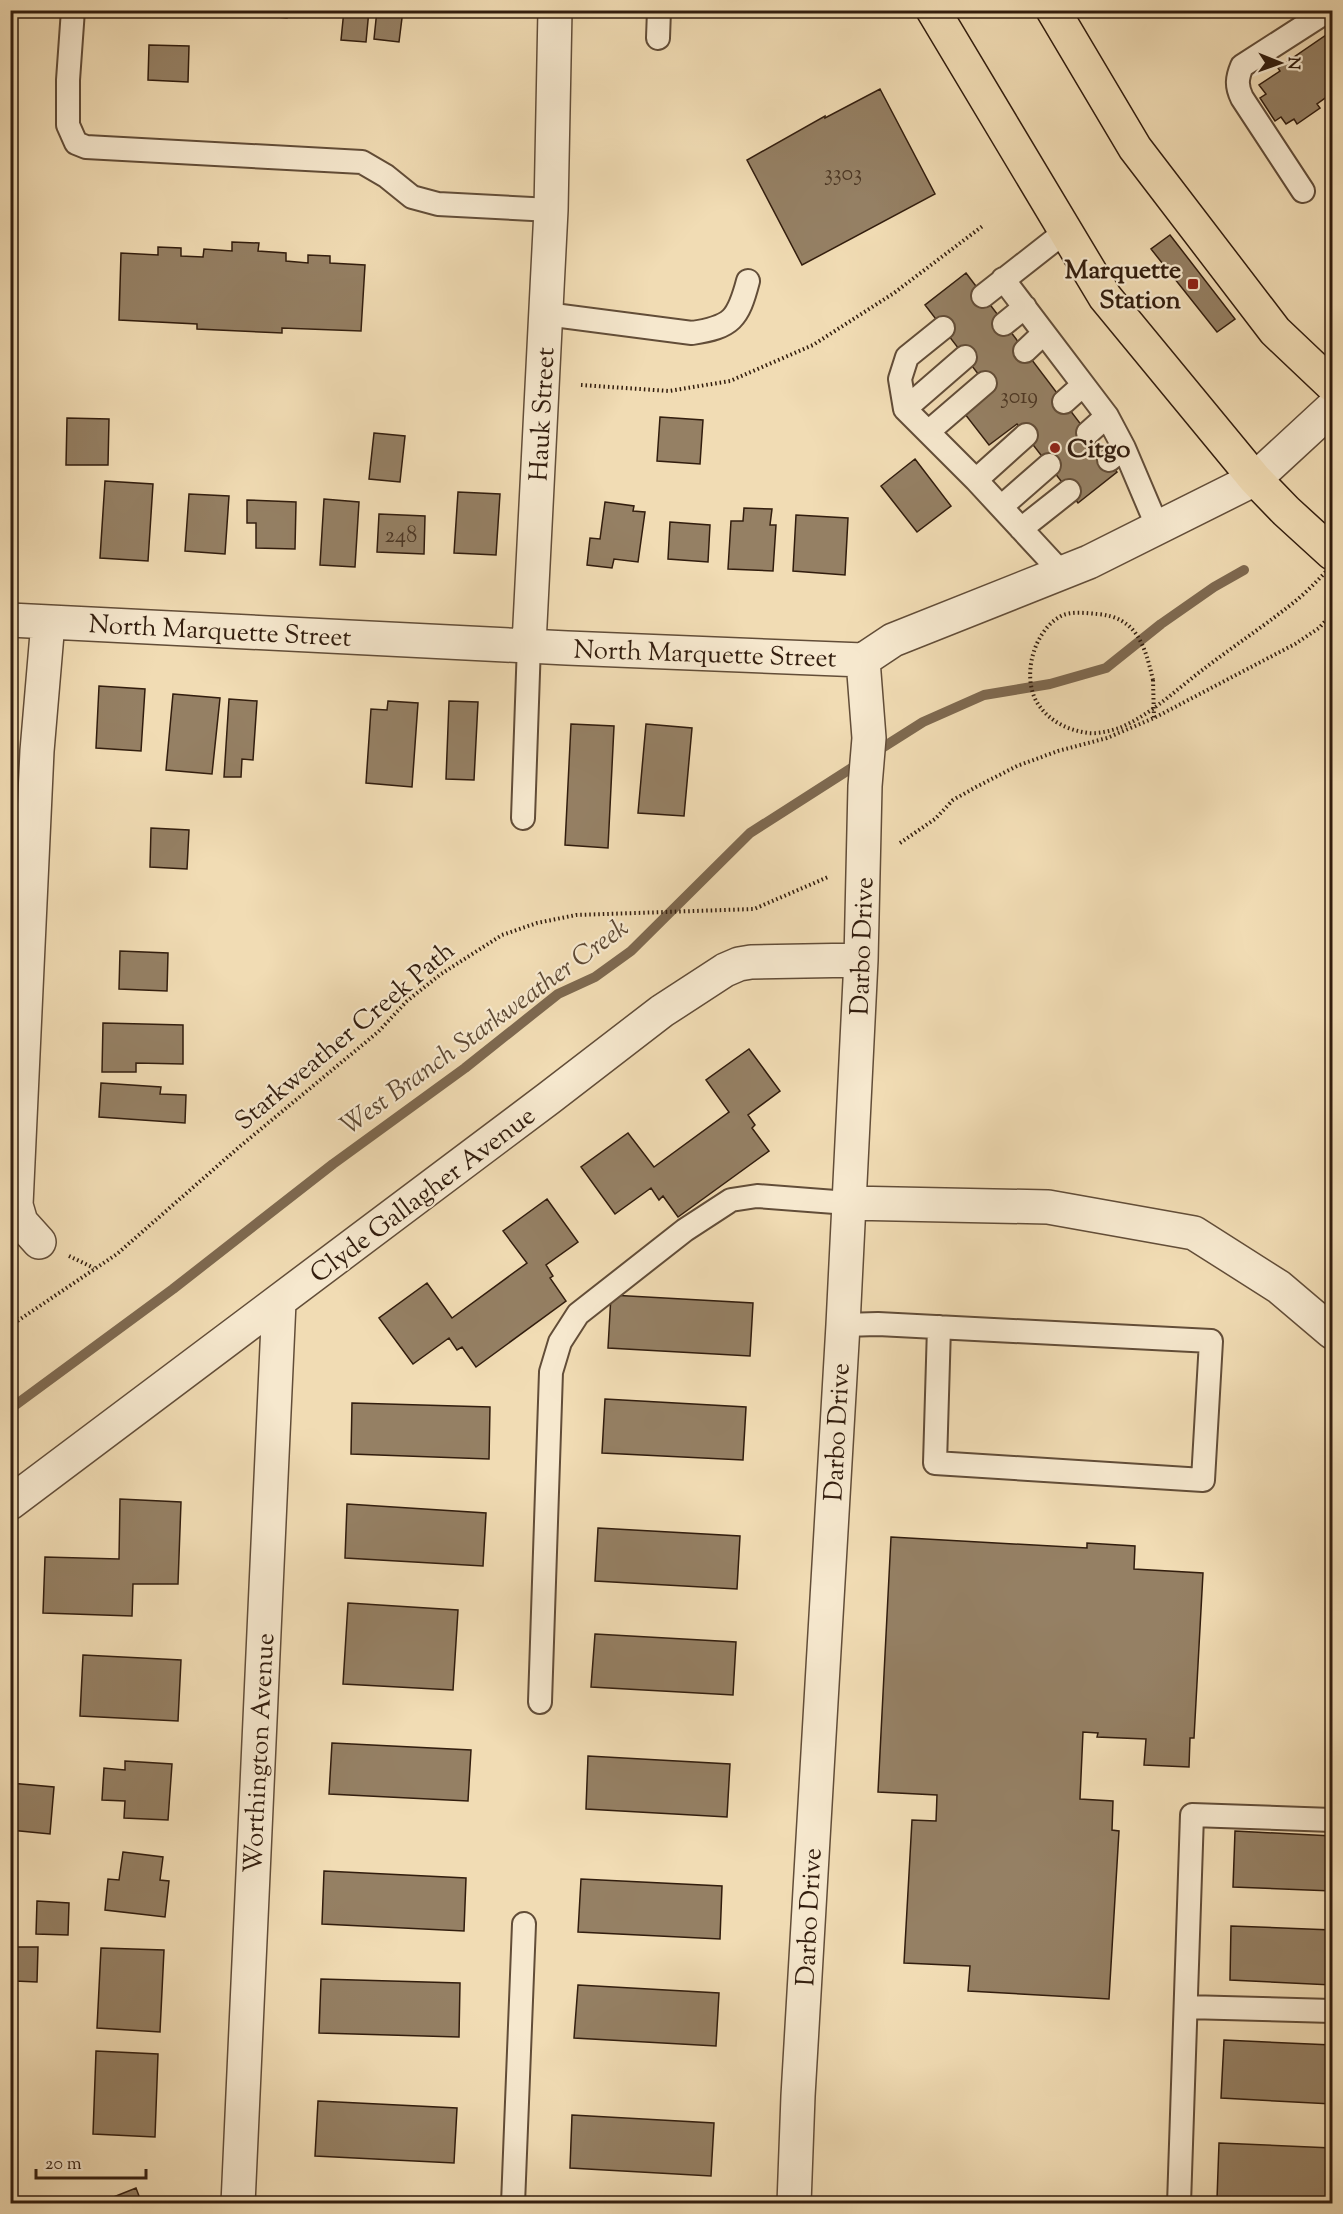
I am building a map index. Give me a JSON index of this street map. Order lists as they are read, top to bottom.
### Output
{
  "streets": {
    "street": [
      "Hauk Street",
      "North Marquette Street",
      "Darbo Drive",
      "Clyde Gallagher Avenue",
      "Worthington Avenue"
    ],
    "path": ["Starkweather Creek Path"]
  },
  "crossings": [
    ["Hauk Street", "North Marquette Street"],
    ["North Marquette Street", "Darbo Drive"],
    ["Darbo Drive", "Clyde Gallagher Avenue"],
    ["Clyde Gallagher Avenue", "Worthington Avenue"]
  ],
  "water": ["West Branch Starkweather Creek"],
  "places": {
    "transit": ["Marquette Station"],
    "other": ["Citgo"]
  },
  "house_numbers": ["3303", "3019", "248"],
  "scale_bar": "20 m",
  "north": "right"
}
